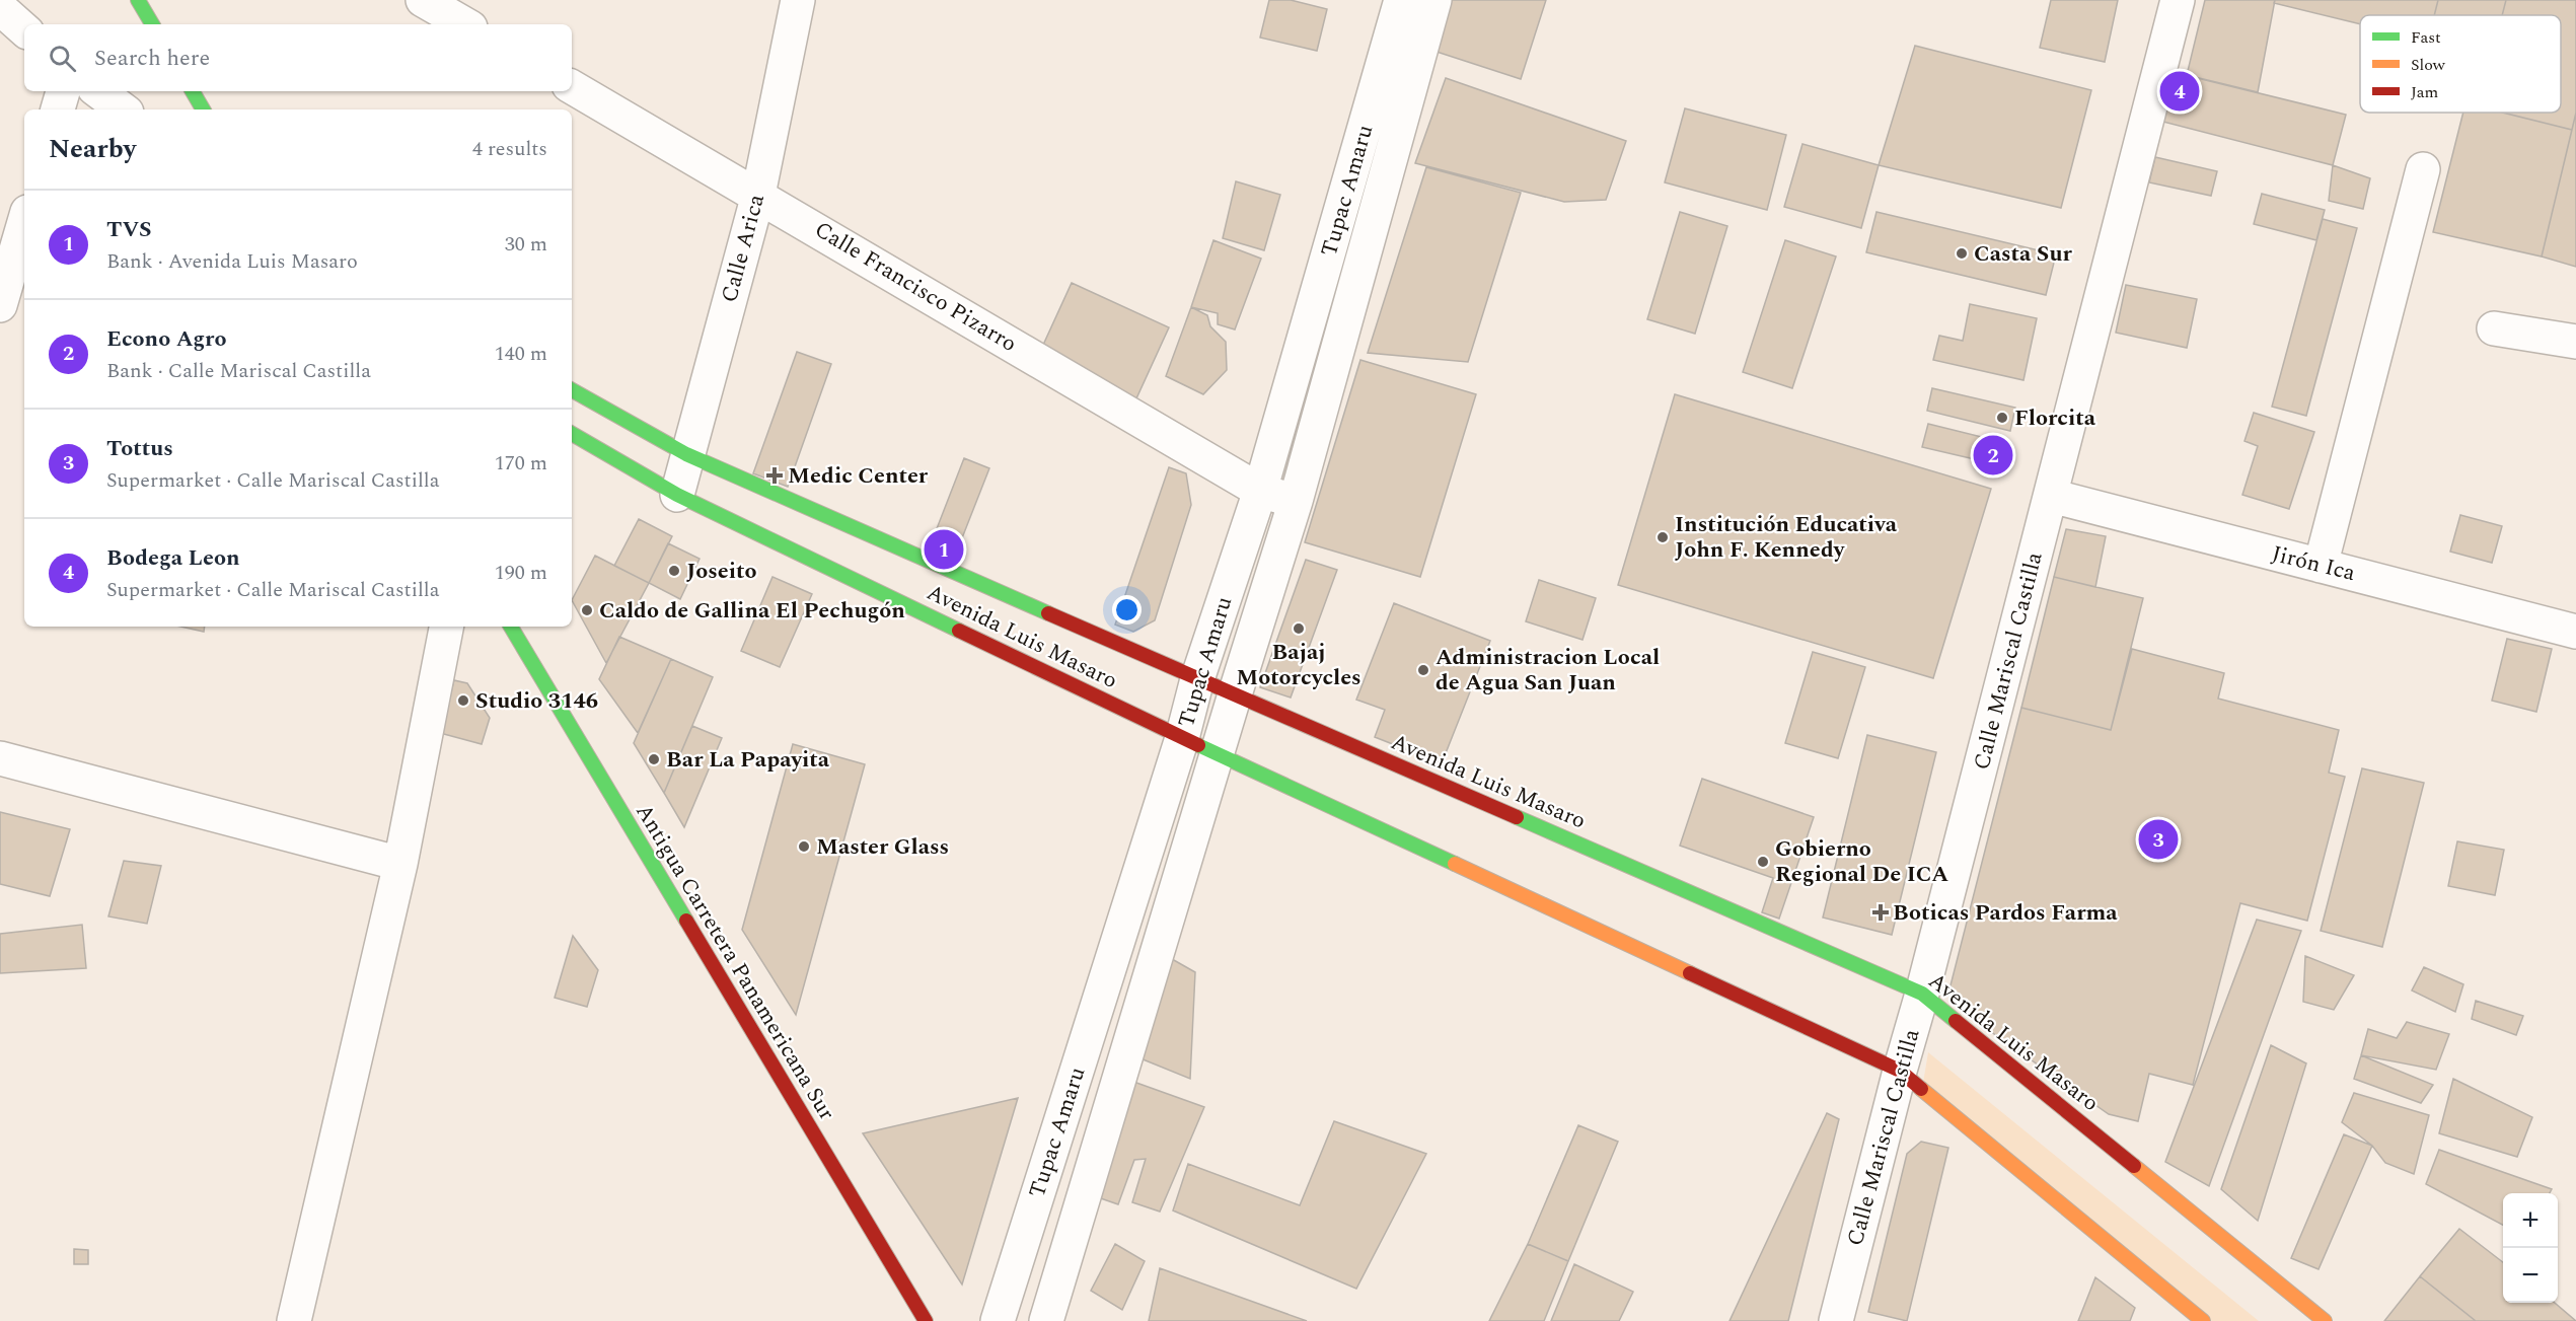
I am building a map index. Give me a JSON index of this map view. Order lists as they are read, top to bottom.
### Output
{
  "streets": {
    "highway": ["Avenida Luis Masaro", "Antigua Carretera Panamericana Sur"],
    "street": [
      "Tupac Amaru",
      "Calle Arica",
      "Calle Francisco Pizarro",
      "Jirón Ica",
      "Calle Mariscal Castilla"
    ]
  },
  "crossings": [
    ["Tupac Amaru", "Calle Francisco Pizarro"],
    ["Tupac Amaru", "Avenida Luis Masaro"],
    ["Calle Arica", "Calle Francisco Pizarro"],
    ["Calle Arica", "Avenida Luis Masaro"],
    ["Jirón Ica", "Calle Mariscal Castilla"],
    ["Avenida Luis Masaro", "Calle Mariscal Castilla"]
  ],
  "places": {
    "other": [
      "Casta Sur",
      "Florcita",
      "Institución Educativa John F. Kennedy",
      "Joseito",
      "Caldo de Gallina El Pechugón",
      "Bajaj Motorcycles",
      "Administracion Local de Agua San Juan",
      "Studio 3146",
      "Bar La Papayita",
      "Master Glass",
      "Gobierno Regional De ICA"
    ],
    "health": ["Medic Center", "Boticas Pardos Farma"]
  },
  "legend": ["Fast", "Slow", "Jam"],
  "page": {
    "search": "Search here",
    "pins": [
      "4",
      "2",
      "1",
      "3"
    ],
    "heading": ["Nearby", "4 results"],
    "list": [
      {
        "mark": "1",
        "name": "TVS",
        "note": "Bank · Avenida Luis Masaro",
        "value": "30 m"
      },
      {
        "mark": "2",
        "name": "Econo Agro",
        "note": "Bank · Calle Mariscal Castilla",
        "value": "140 m"
      },
      {
        "mark": "3",
        "name": "Tottus",
        "note": "Supermarket · Calle Mariscal Castilla",
        "value": "170 m"
      },
      {
        "mark": "4",
        "name": "Bodega Leon",
        "note": "Supermarket · Calle Mariscal Castilla",
        "value": "190 m"
      }
    ],
    "map_buttons": ["+", "−"]
  }
}
